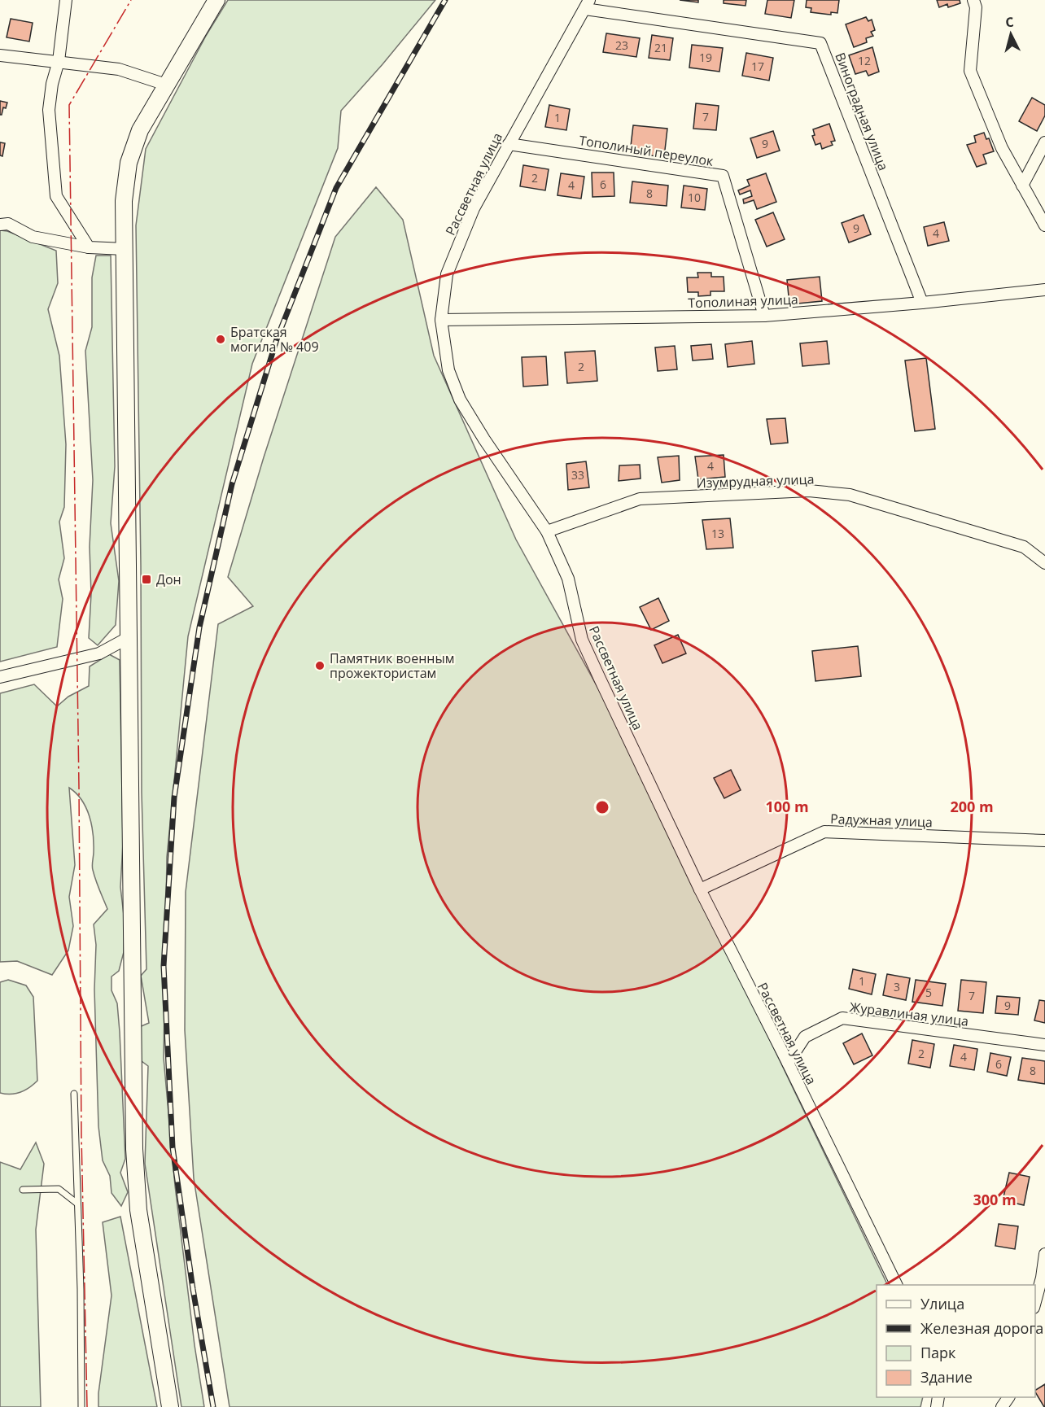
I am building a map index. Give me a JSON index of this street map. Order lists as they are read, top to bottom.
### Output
{
  "streets": {
    "street": [
      "Виноградная улица",
      "Тополиный переулок",
      "Рассветная улица",
      "Тополиная улица",
      "Изумрудная улица",
      "Радужная улица",
      "Журавлиная улица"
    ]
  },
  "crossings": [
    ["Виноградная улица", "Рассветная улица"],
    ["Виноградная улица", "Тополиная улица"],
    ["Тополиный переулок", "Рассветная улица"],
    ["Тополиный переулок", "Тополиная улица"],
    ["Рассветная улица", "Тополиная улица"],
    ["Рассветная улица", "Изумрудная улица"],
    ["Рассветная улица", "Радужная улица"],
    ["Рассветная улица", "Журавлиная улица"]
  ],
  "places": {
    "other": ["Братская могила № 409", "Памятник военным прожектористам"],
    "transit": ["Дон"]
  },
  "house_numbers": [
    "23",
    "21",
    "19",
    "12",
    "17",
    "7",
    "1",
    "9",
    "2",
    "6",
    "4",
    "8",
    "10",
    "9",
    "4",
    "2",
    "4",
    "33",
    "13",
    "1",
    "3",
    "5",
    "7",
    "9",
    "2",
    "4",
    "6",
    "8"
  ],
  "legend": [
    "Улица",
    "Железная дорога",
    "Парк",
    "Здание"
  ],
  "north": "top",
  "rings": ["100 m", "200 m", "300 m"]
}
